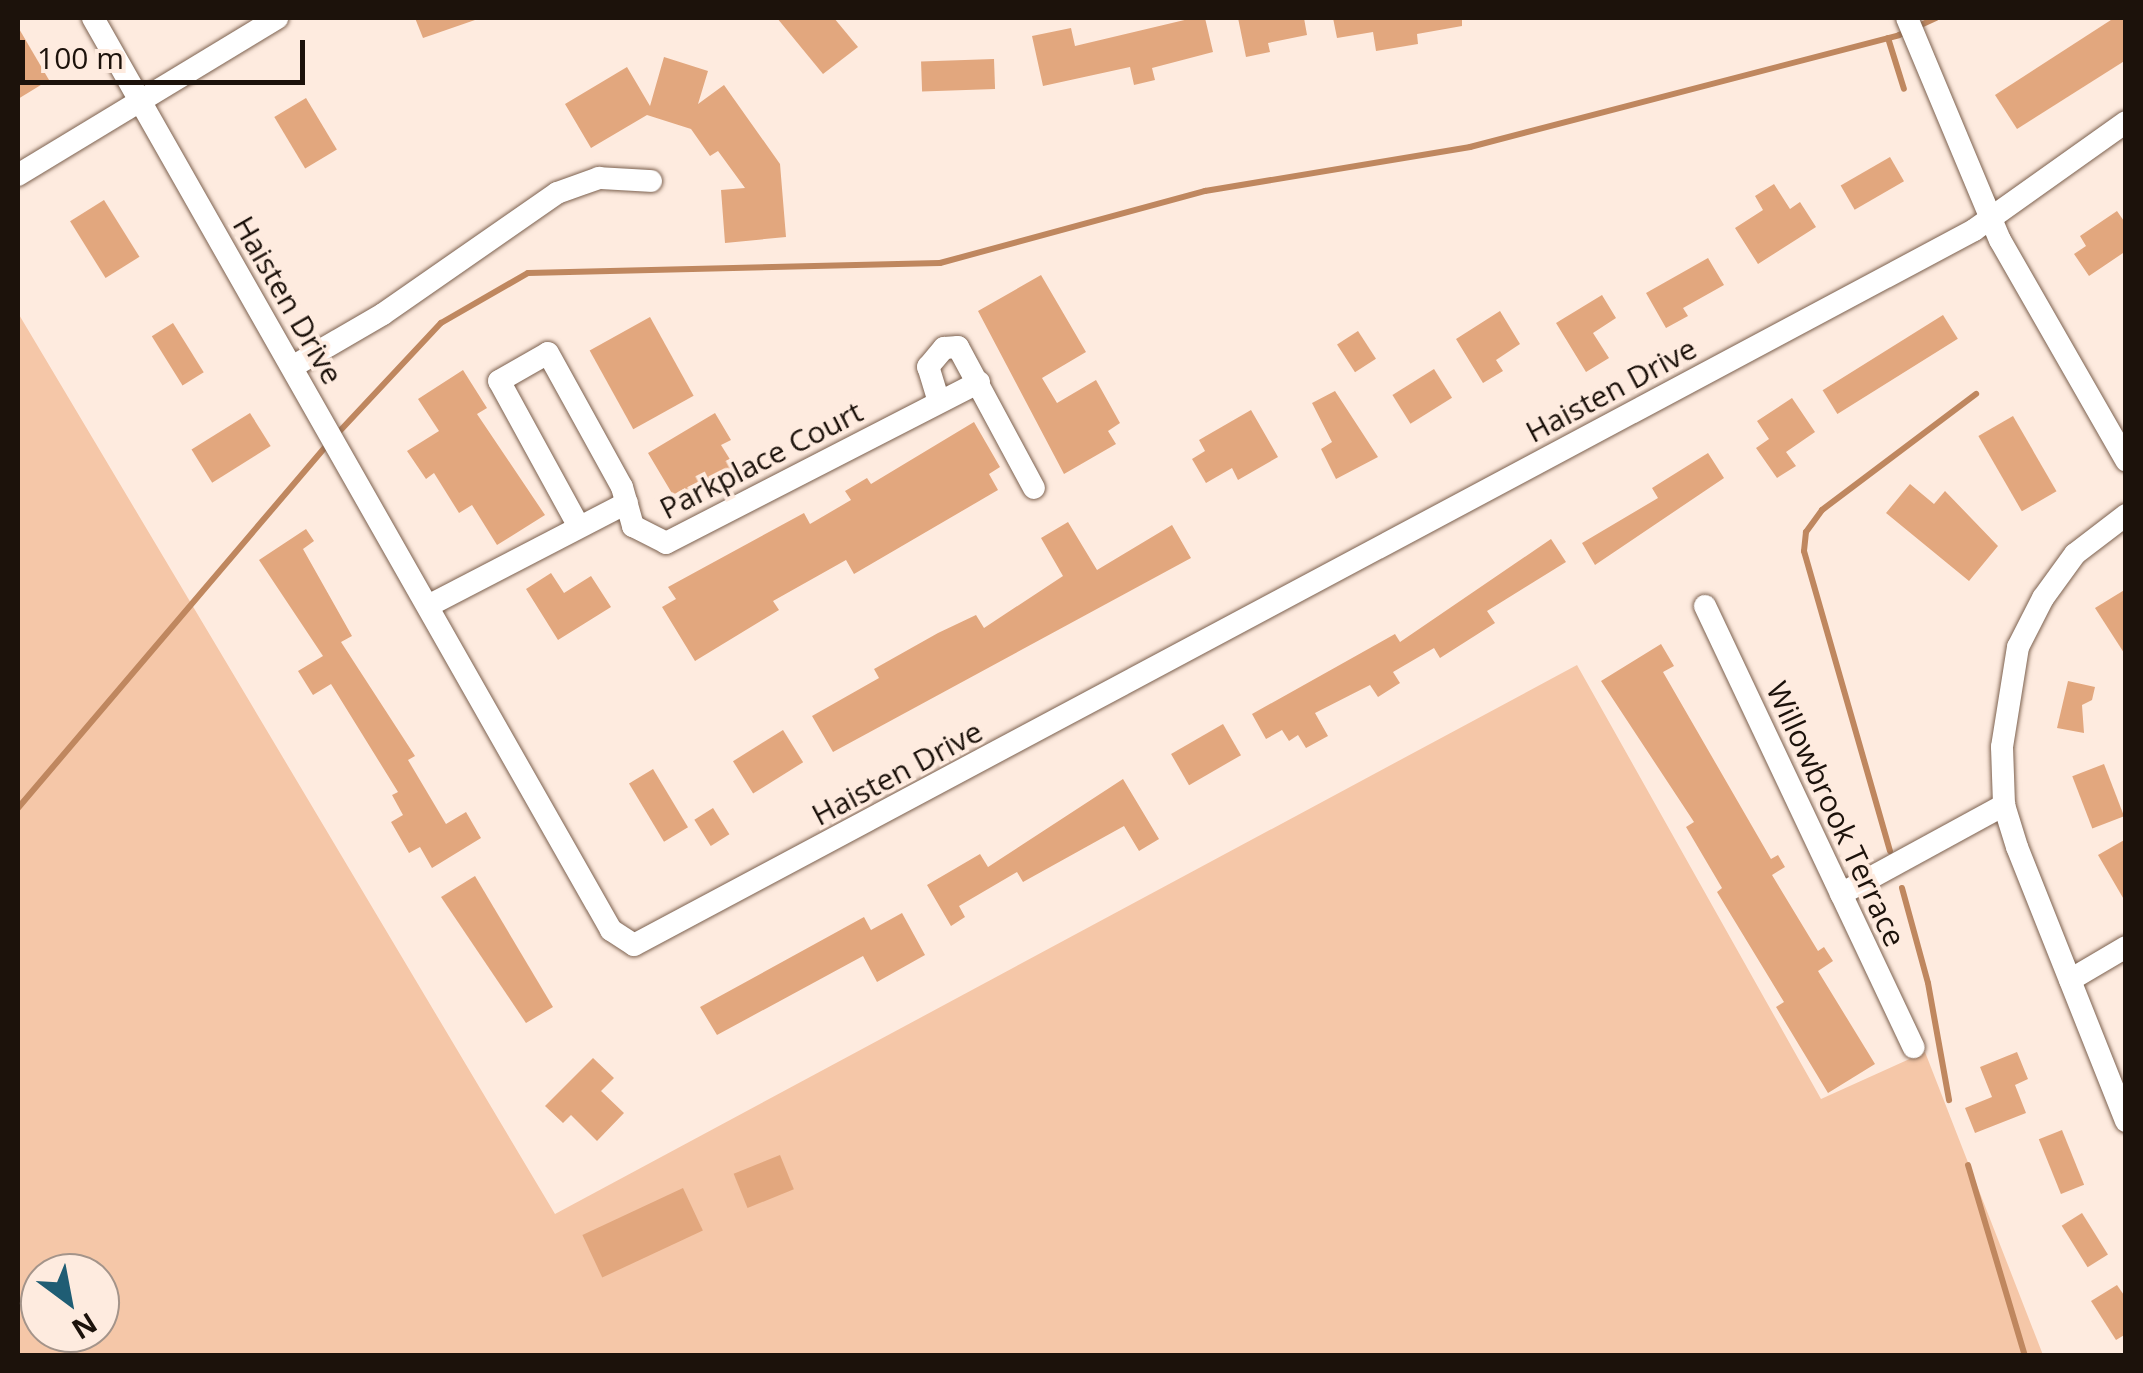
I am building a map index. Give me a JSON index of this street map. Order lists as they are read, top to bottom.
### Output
{
  "streets": {
    "street": ["Haisten Drive", "Parkplace Court", "Willowbrook Terrace"]
  },
  "crossings": [
    ["Haisten Drive", "Parkplace Court"]
  ],
  "scale_bar": "100 m",
  "north": "bottom right"
}
